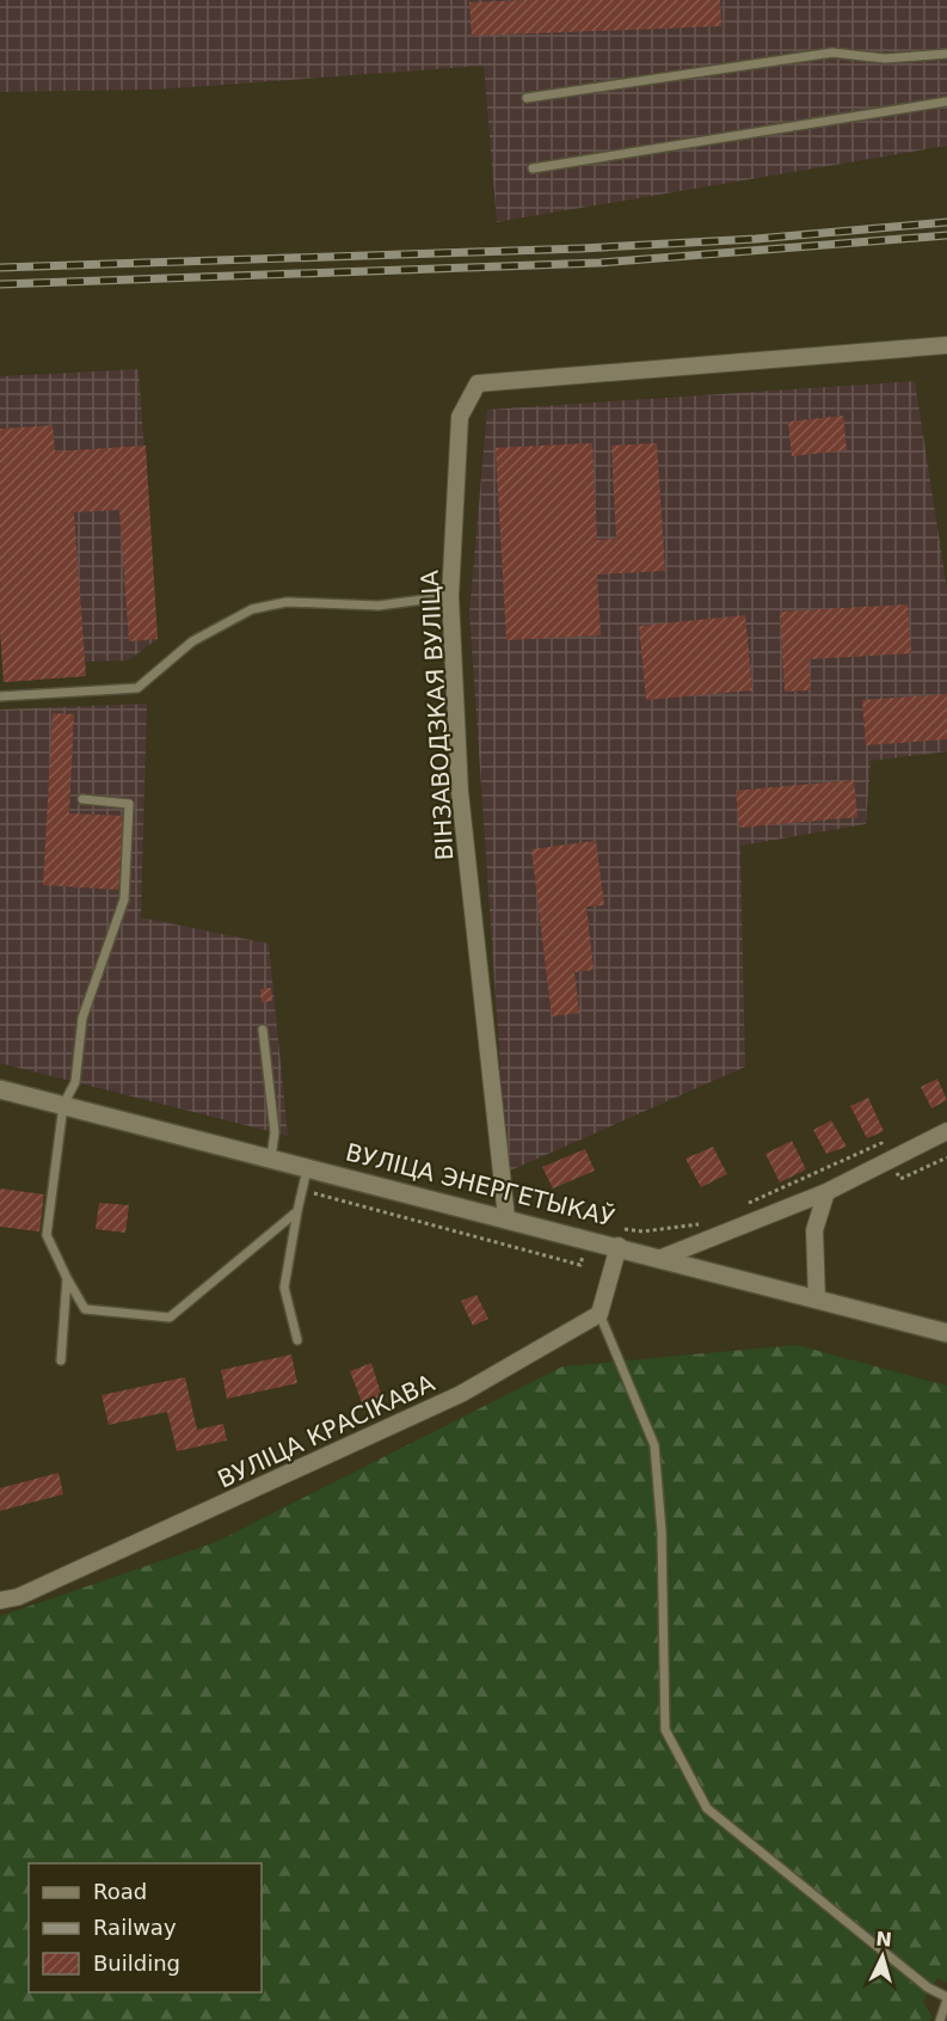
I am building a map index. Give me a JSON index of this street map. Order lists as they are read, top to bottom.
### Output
{
  "streets": {
    "main road": ["ВУЛІЦА ЭНЕРГЕТЫКАЎ"],
    "street": ["ВІНЗАВОДЗКАЯ ВУЛІЦА", "ВУЛІЦА КРАСІКАВА"]
  },
  "crossings": [
    ["ВІНЗАВОДЗКАЯ ВУЛІЦА", "ВУЛІЦА ЭНЕРГЕТЫКАЎ"]
  ],
  "legend": ["Road", "Railway", "Building"],
  "north": "top"
}
